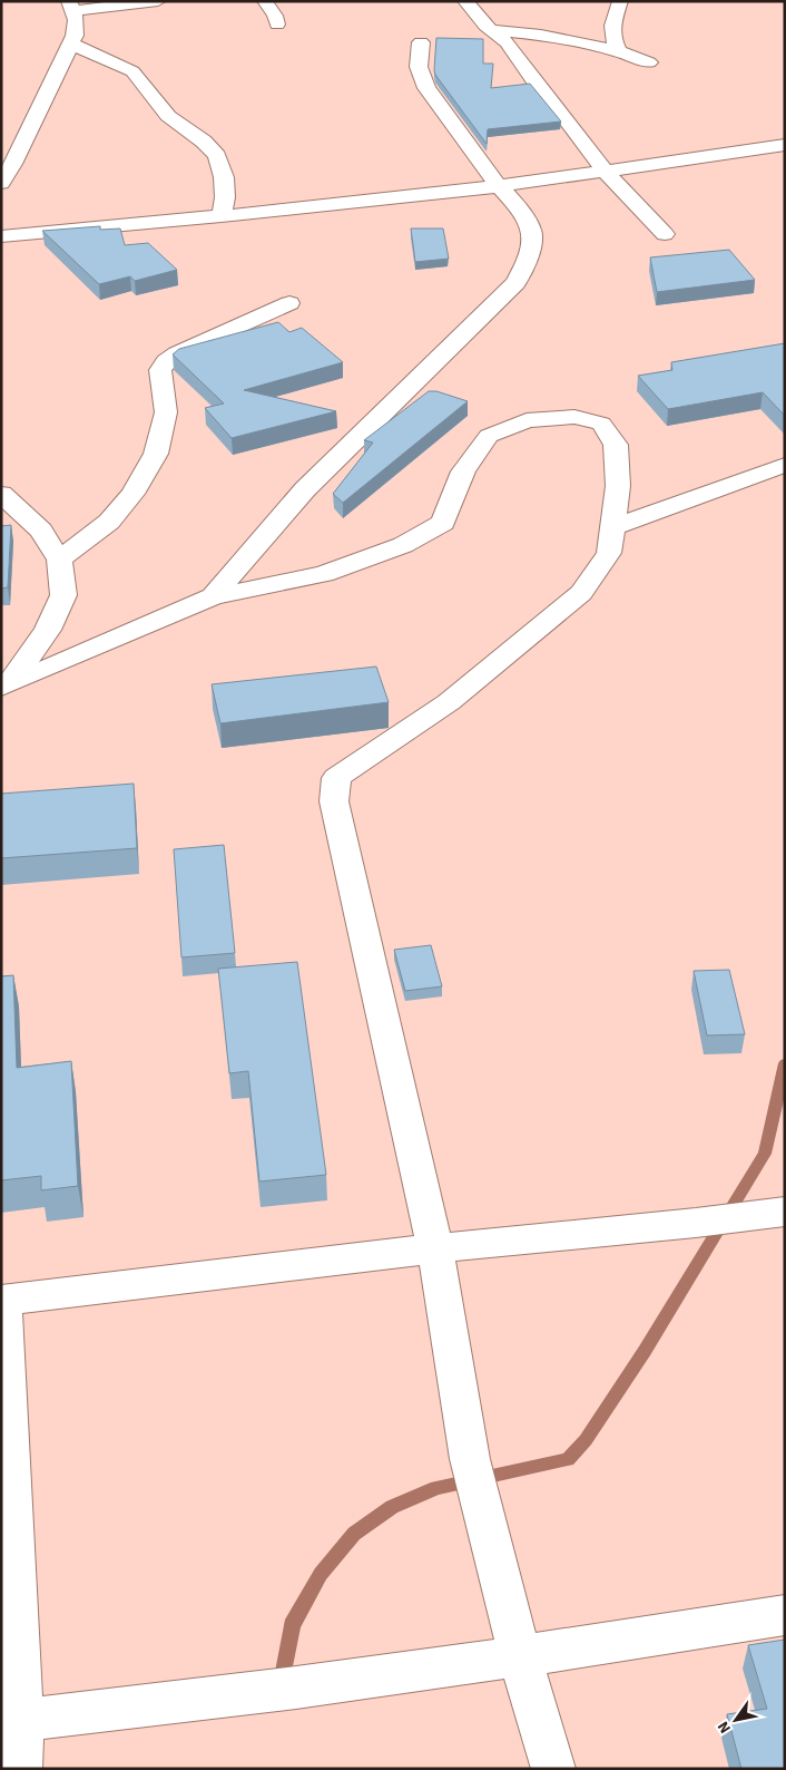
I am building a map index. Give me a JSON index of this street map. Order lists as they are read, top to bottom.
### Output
{
  "north": "bottom left"
}
